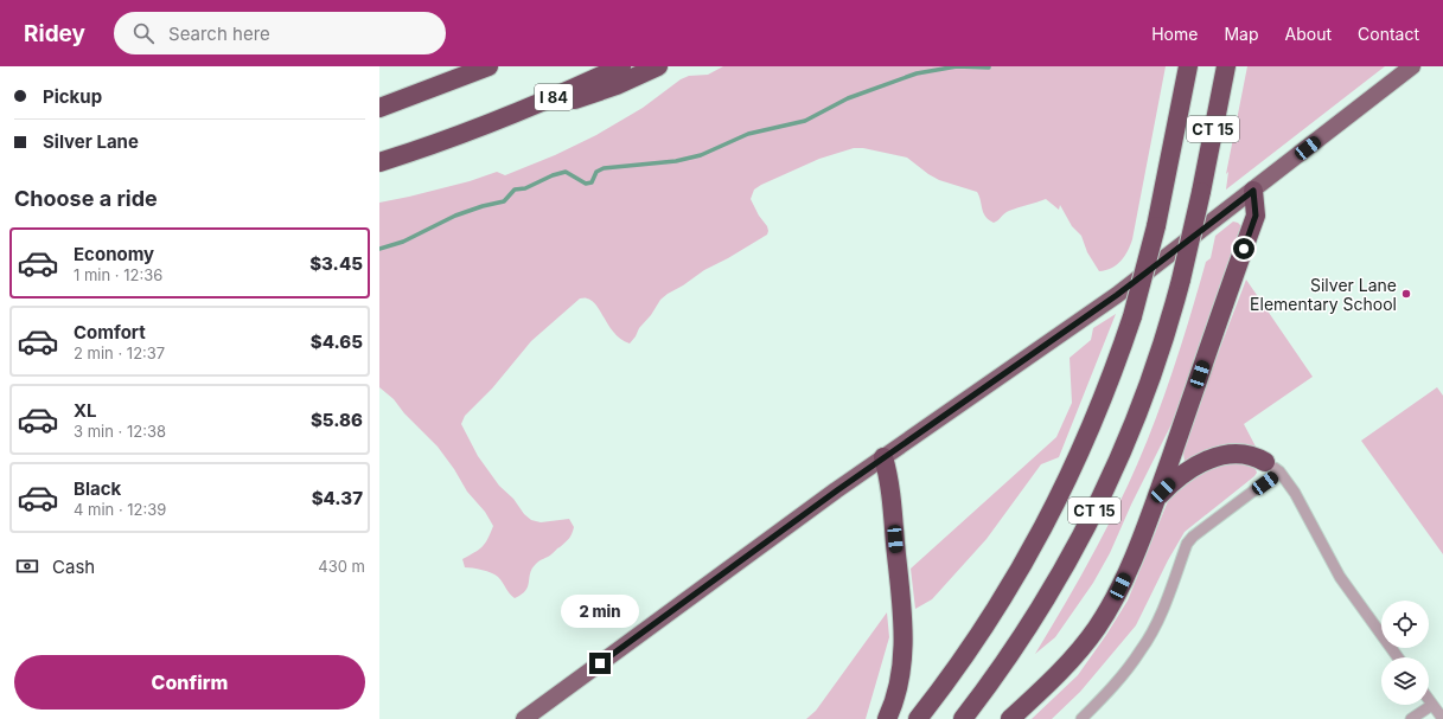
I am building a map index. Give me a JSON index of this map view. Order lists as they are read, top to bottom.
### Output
{
  "streets": {
    "highway": ["I 84", "CT 15"]
  },
  "places": ["Silver Lane Elementary School"],
  "page": {
    "header": "Ridey",
    "search": "Search here",
    "nav": [
      "Home",
      "Map",
      "About",
      "Contact"
    ],
    "banner": ["Pickup", "Silver Lane"],
    "heading": "Choose a ride",
    "list": [
      {
        "name": "Economy",
        "note": "1 min · 12:36",
        "value": "$3.45"
      },
      {
        "name": "Comfort",
        "note": "2 min · 12:37",
        "value": "$4.65"
      },
      {
        "name": "XL",
        "note": "3 min · 12:38",
        "value": "$5.86"
      },
      {
        "name": "Black",
        "note": "4 min · 12:39",
        "value": "$4.37"
      }
    ],
    "pay": ["Cash", "430 m"],
    "bubble": "2 min",
    "buttons": "Confirm"
  }
}
